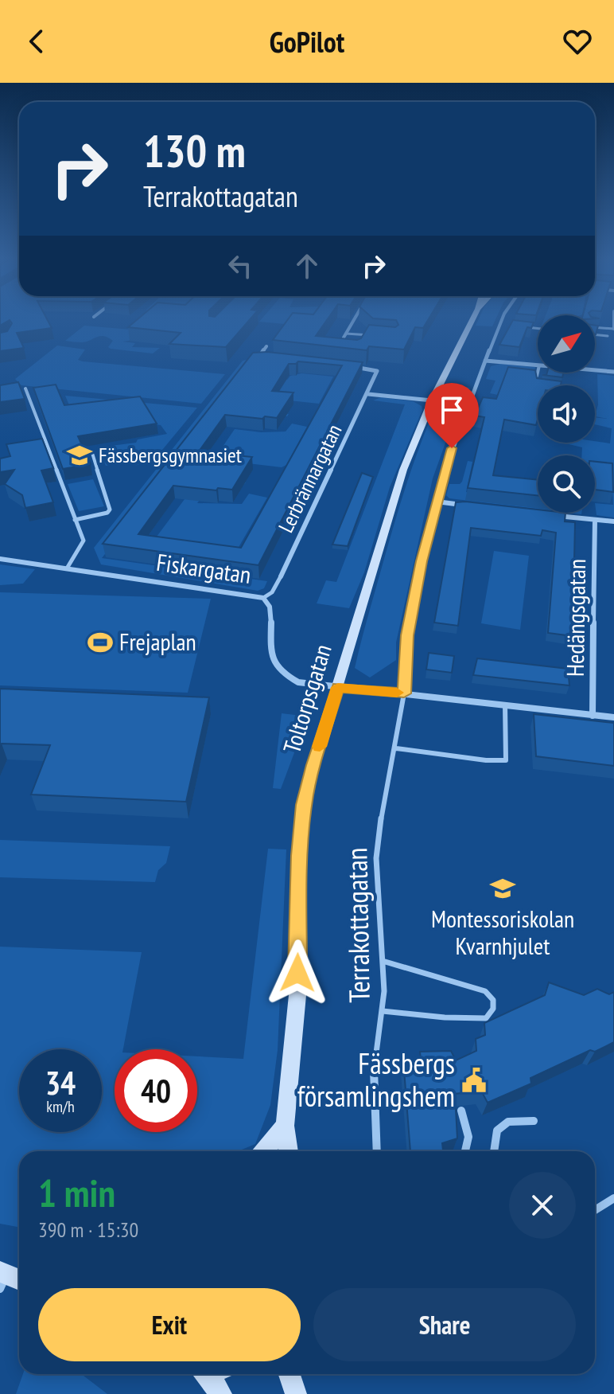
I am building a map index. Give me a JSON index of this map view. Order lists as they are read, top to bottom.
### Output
{
  "streets": {
    "street": [
      "Lerbrännargatan",
      "Fiskargatan",
      "Hedängsgatan",
      "Toltorpsgatan"
    ],
    "lane": ["Terrakottagatan"]
  },
  "crossings": [
    ["Fiskargatan", "Toltorpsgatan"]
  ],
  "places": {
    "school or university": ["Fässbergsgymnasiet", "Montessoriskolan Kvarnhjulet"],
    "sports": ["Frejaplan"],
    "public building": ["Fässbergs församlingshem"]
  },
  "north": "top right",
  "page": {
    "header": "GoPilot",
    "turn": ["130 m", "Terrakottagatan"],
    "speed": "34 km/h",
    "limit": "40",
    "heading": ["1 min", "390 m · 15:30"],
    "buttons": ["Exit", "Share"]
  }
}
